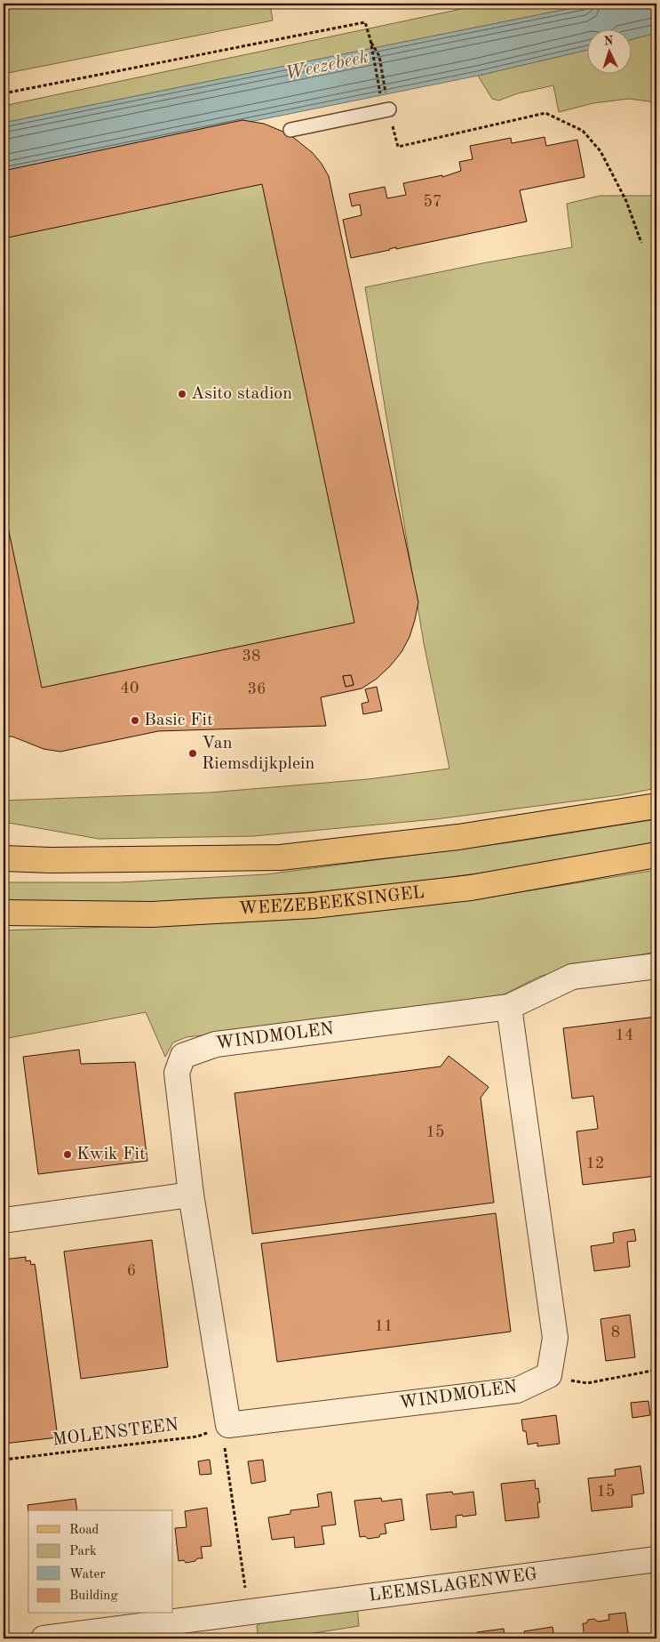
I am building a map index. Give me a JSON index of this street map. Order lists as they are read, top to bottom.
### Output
{
  "streets": {
    "main road": ["WEEZEBEEKSINGEL"],
    "street": ["WINDMOLEN", "LEEMSLAGENWEG"],
    "path": ["MOLENSTEEN"]
  },
  "crossings": [
    ["WINDMOLEN", "MOLENSTEEN"]
  ],
  "water": ["Weezebeek"],
  "places": [
    "Asito stadion",
    "Basic Fit",
    "Van Riemsdijkplein",
    "Kwik Fit"
  ],
  "house_numbers": [
    "57",
    "38",
    "40",
    "36",
    "14",
    "15",
    "12",
    "6",
    "11",
    "8",
    "15"
  ],
  "legend": [
    "Road",
    "Park",
    "Water",
    "Building"
  ],
  "north": "top"
}
